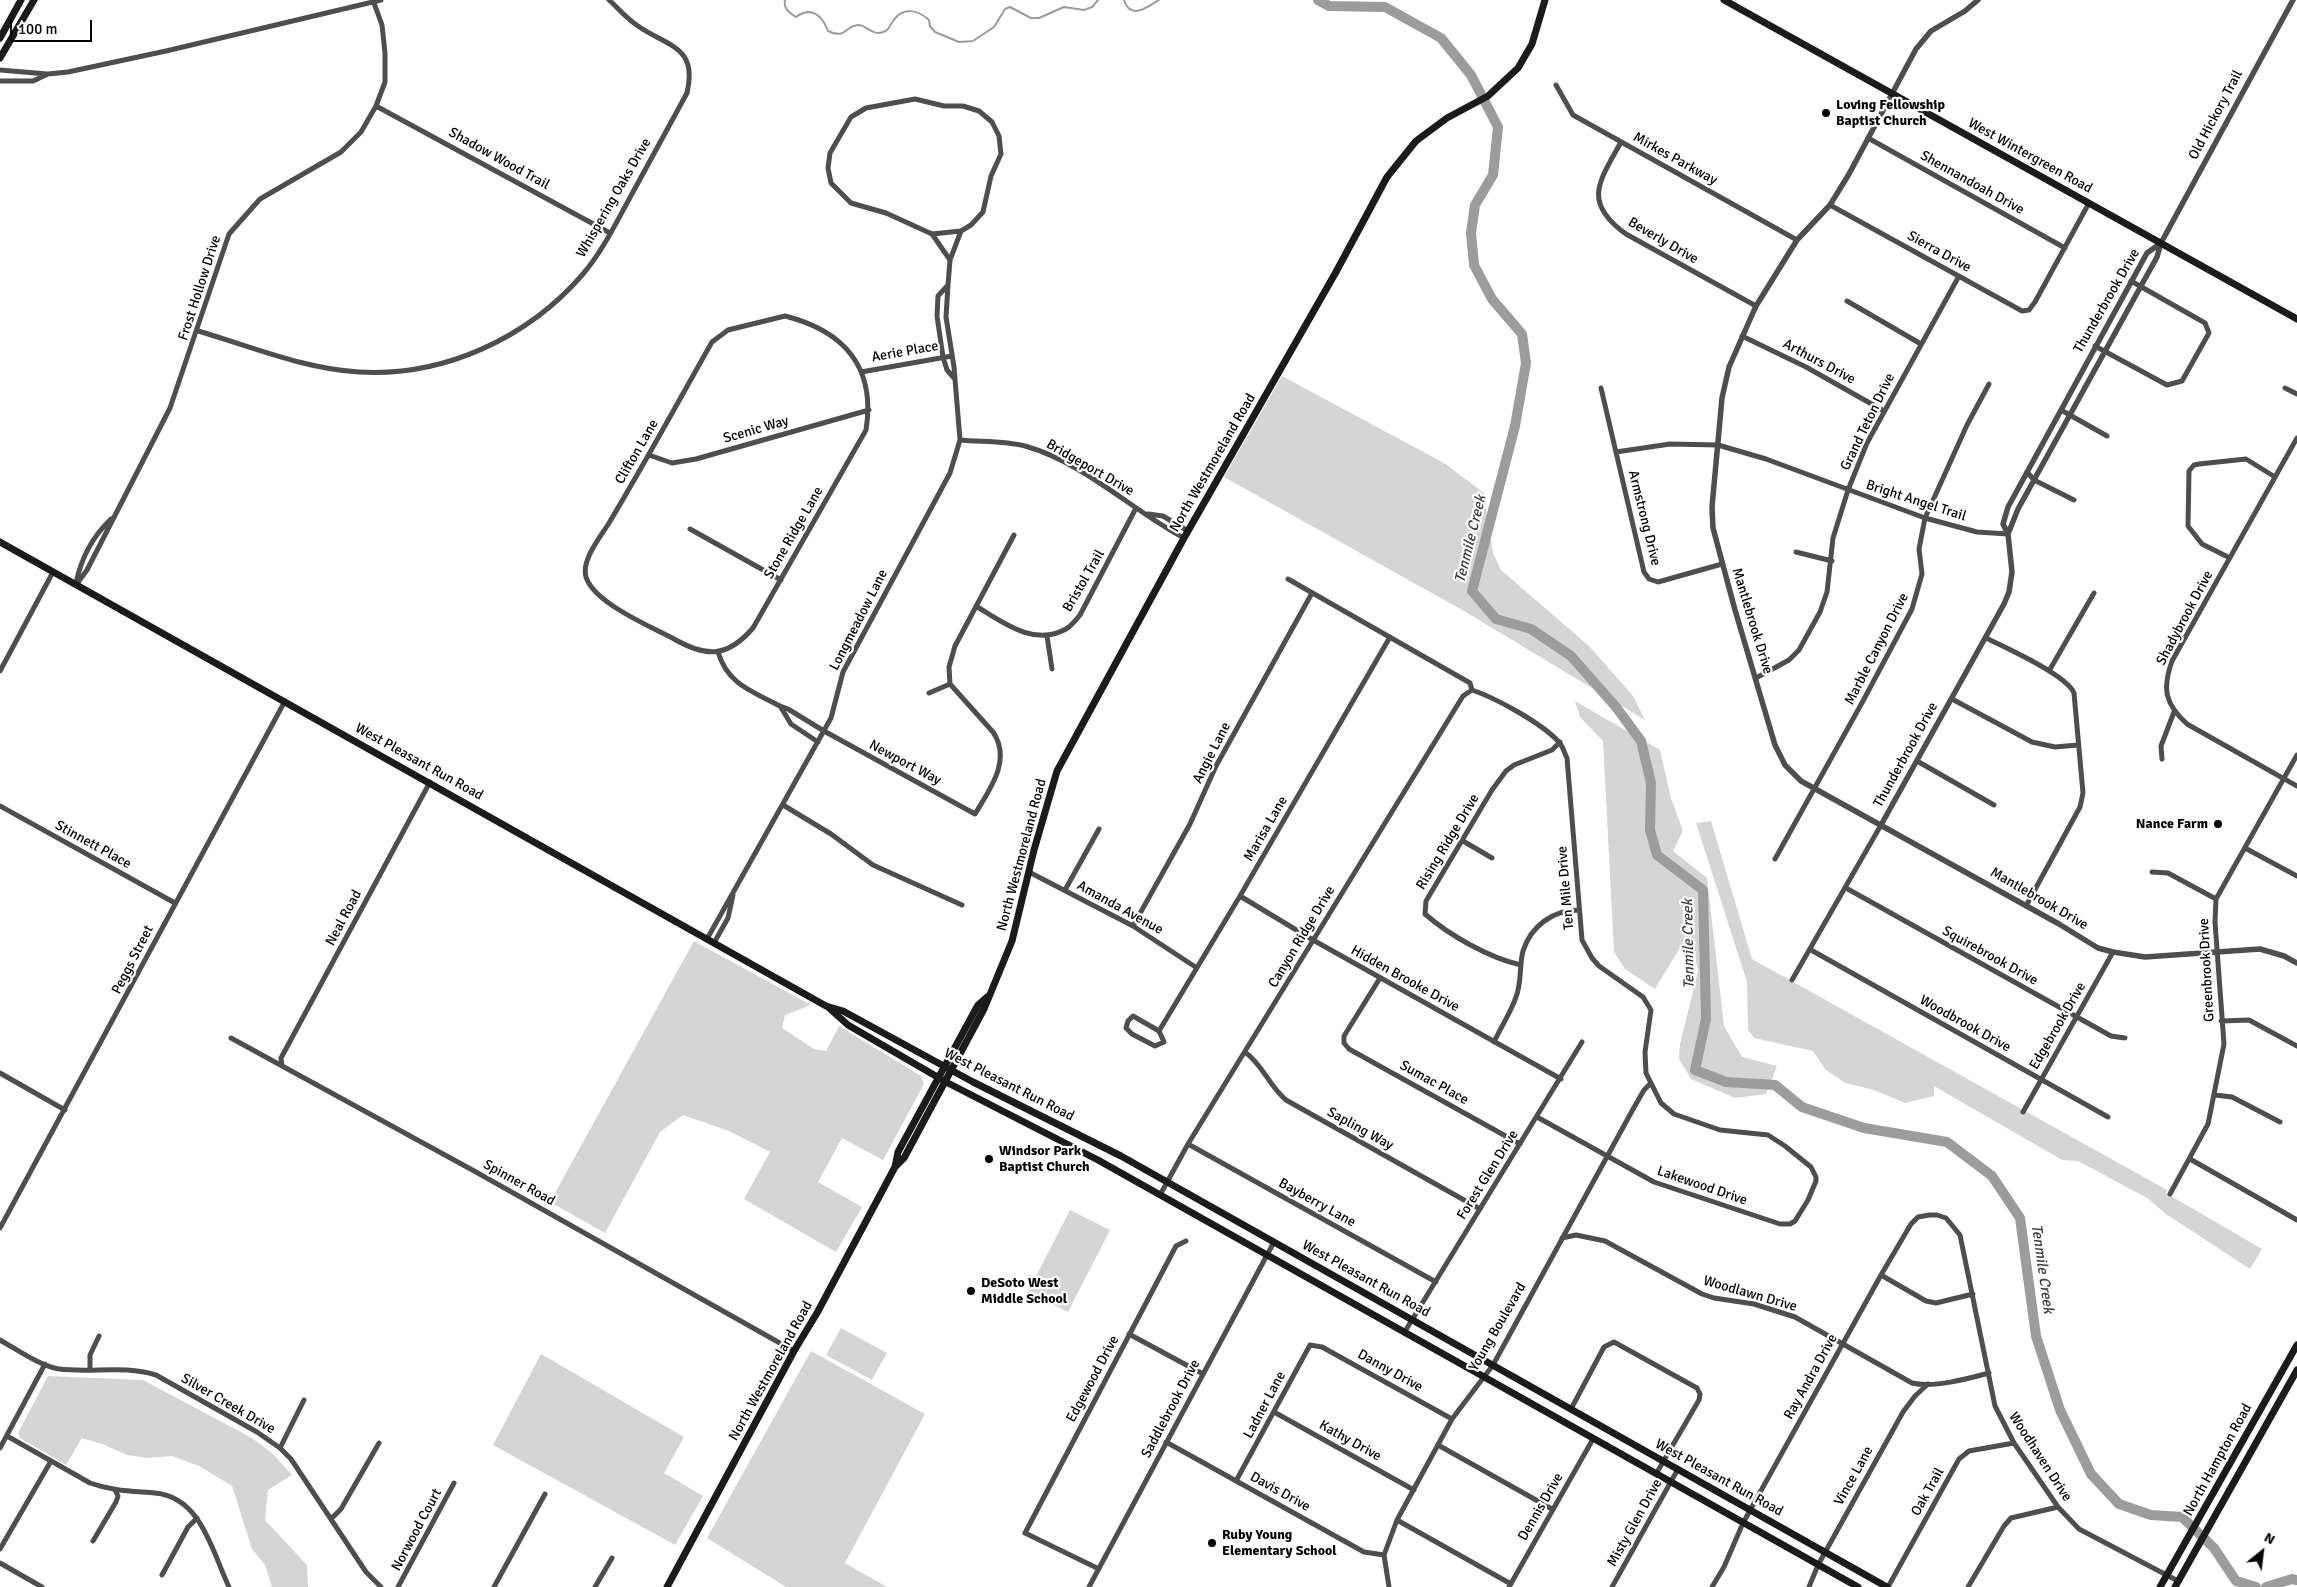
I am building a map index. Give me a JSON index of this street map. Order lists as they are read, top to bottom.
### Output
{
  "streets": {
    "main road": [
      "West Wintergreen Road",
      "North Westmoreland Road",
      "West Pleasant Run Road",
      "North Hampton Road"
    ],
    "street": [
      "Old Hickory Trail",
      "Shadow Wood Trail",
      "Mirkes Parkway",
      "Shennandoah Drive",
      "Whispering Oaks Drive",
      "Beverly Drive",
      "Sierra Drive",
      "Frost Hollow Drive",
      "Thunderbrook Drive",
      "Aerie Place",
      "Arthurs Drive",
      "Grand Teton Drive",
      "Scenic Way",
      "Clifton Lane",
      "Bridgeport Drive",
      "Bright Angel Trail",
      "Armstrong Drive",
      "Stone Ridge Lane",
      "Bristol Trail",
      "Shadybrook Drive",
      "Longmeadow Lane",
      "Mantlebrook Drive",
      "Marble Canyon Drive",
      "Angie Lane",
      "Newport Way",
      "Marisa Lane",
      "Rising Ridge Drive",
      "Stinnett Place",
      "Ten Mile Drive",
      "Amanda Avenue",
      "Neal Road",
      "Canyon Ridge Drive",
      "Squirebrook Drive",
      "Peggs Street",
      "Greenbrook Drive",
      "Hidden Brooke Drive",
      "Woodbrook Drive",
      "Edgebrook Drive",
      "Sumac Place",
      "Sapling Way",
      "Forest Glen Drive",
      "Spinner Road",
      "Lakewood Drive",
      "Bayberry Lane",
      "Woodlawn Drive",
      "Young Boulevard",
      "Danny Drive",
      "Ray Andra Drive",
      "Edgewood Drive",
      "Silver Creek Drive",
      "Ladner Lane",
      "Saddlebrook Drive",
      "Kathy Drive",
      "Woodhaven Drive",
      "Vince Lane",
      "Davis Drive",
      "Oak Trail",
      "Dennis Drive",
      "Misty Glen Drive",
      "Norwood Court"
    ]
  },
  "crossings": [
    ["Old Hickory Trail", "West Wintergreen Road"],
    ["Old Hickory Trail", "Thunderbrook Drive"],
    ["West Wintergreen Road", "Thunderbrook Drive"],
    ["West Wintergreen Road", "Mantlebrook Drive"],
    ["Shadow Wood Trail", "Whispering Oaks Drive"],
    ["Shadow Wood Trail", "Frost Hollow Drive"],
    ["Mirkes Parkway", "Beverly Drive"],
    ["Mirkes Parkway", "Mantlebrook Drive"],
    ["Shennandoah Drive", "Sierra Drive"],
    ["Shennandoah Drive", "Mantlebrook Drive"],
    ["Whispering Oaks Drive", "Frost Hollow Drive"],
    ["Beverly Drive", "Mantlebrook Drive"],
    ["Sierra Drive", "Grand Teton Drive"],
    ["Sierra Drive", "Mantlebrook Drive"],
    ["Frost Hollow Drive", "West Pleasant Run Road"],
    ["Thunderbrook Drive", "Bright Angel Trail"],
    ["Thunderbrook Drive", "Mantlebrook Drive"],
    ["Thunderbrook Drive", "Squirebrook Drive"],
    ["Thunderbrook Drive", "Woodbrook Drive"],
    ["Aerie Place", "Clifton Lane"],
    ["Aerie Place", "Longmeadow Lane"],
    ["Arthurs Drive", "Grand Teton Drive"],
    ["Arthurs Drive", "Mantlebrook Drive"],
    ["Grand Teton Drive", "Bright Angel Trail"],
    ["Grand Teton Drive", "Mantlebrook Drive"],
    ["Scenic Way", "Clifton Lane"],
    ["Scenic Way", "Stone Ridge Lane"],
    ["Clifton Lane", "Stone Ridge Lane"],
    ["Clifton Lane", "Newport Way"],
    ["North Westmoreland Road", "Bridgeport Drive"],
    ["North Westmoreland Road", "West Pleasant Run Road"],
    ["North Westmoreland Road", "Amanda Avenue"],
    ["North Westmoreland Road", "Spinner Road"],
    ["Bridgeport Drive", "Bristol Trail"],
    ["Bridgeport Drive", "Longmeadow Lane"],
    ["Bright Angel Trail", "Armstrong Drive"],
    ["Bright Angel Trail", "Mantlebrook Drive"],
    ["Bright Angel Trail", "Marble Canyon Drive"],
    ["Armstrong Drive", "Mantlebrook Drive"],
    ["Stone Ridge Lane", "Newport Way"],
    ["Longmeadow Lane", "West Pleasant Run Road"],
    ["Longmeadow Lane", "Newport Way"],
    ["Mantlebrook Drive", "Marble Canyon Drive"],
    ["Mantlebrook Drive", "Greenbrook Drive"],
    ["Mantlebrook Drive", "Edgebrook Drive"],
    ["Angie Lane", "Amanda Avenue"],
    ["West Pleasant Run Road", "Neal Road"],
    ["West Pleasant Run Road", "Canyon Ridge Drive"],
    ["West Pleasant Run Road", "Peggs Street"],
    ["West Pleasant Run Road", "Forest Glen Drive"],
    ["West Pleasant Run Road", "Young Boulevard"],
    ["West Pleasant Run Road", "Ray Andra Drive"],
    ["West Pleasant Run Road", "Saddlebrook Drive"],
    ["West Pleasant Run Road", "Vince Lane"],
    ["West Pleasant Run Road", "Oak Trail"],
    ["West Pleasant Run Road", "Dennis Drive"],
    ["West Pleasant Run Road", "Misty Glen Drive"],
    ["Marisa Lane", "Amanda Avenue"],
    ["Marisa Lane", "Hidden Brooke Drive"],
    ["Rising Ridge Drive", "Ten Mile Drive"],
    ["Stinnett Place", "Peggs Street"],
    ["Ten Mile Drive", "Lakewood Drive"],
    ["Ten Mile Drive", "Young Boulevard"],
    ["Neal Road", "Spinner Road"],
    ["Canyon Ridge Drive", "Hidden Brooke Drive"],
    ["Canyon Ridge Drive", "Sapling Way"],
    ["Canyon Ridge Drive", "Bayberry Lane"],
    ["Squirebrook Drive", "Edgebrook Drive"],
    ["Hidden Brooke Drive", "Sumac Place"],
    ["Hidden Brooke Drive", "Forest Glen Drive"],
    ["Woodbrook Drive", "Edgebrook Drive"],
    ["Sumac Place", "Forest Glen Drive"],
    ["Sapling Way", "Forest Glen Drive"],
    ["Forest Glen Drive", "Lakewood Drive"],
    ["Forest Glen Drive", "Bayberry Lane"],
    ["Lakewood Drive", "Young Boulevard"],
    ["Woodlawn Drive", "Young Boulevard"],
    ["Woodlawn Drive", "Ray Andra Drive"],
    ["Woodlawn Drive", "Woodhaven Drive"],
    ["Woodlawn Drive", "Vince Lane"],
    ["Young Boulevard", "Danny Drive"],
    ["Young Boulevard", "Kathy Drive"],
    ["Young Boulevard", "Davis Drive"],
    ["Danny Drive", "Ladner Lane"],
    ["Ray Andra Drive", "Woodhaven Drive"],
    ["Edgewood Drive", "Saddlebrook Drive"],
    ["Ladner Lane", "Kathy Drive"],
    ["Ladner Lane", "Davis Drive"],
    ["Saddlebrook Drive", "Davis Drive"],
    ["Woodhaven Drive", "North Hampton Road"],
    ["Woodhaven Drive", "Oak Trail"]
  ],
  "water": ["Tenmile Creek"],
  "places": [
    "Loving Fellowship Baptist Church",
    "Nance Farm",
    "Windsor Park Baptist Church",
    "DeSoto West Middle School",
    "Ruby Young Elementary School"
  ],
  "scale_bar": "100 m",
  "north": "top right"
}
